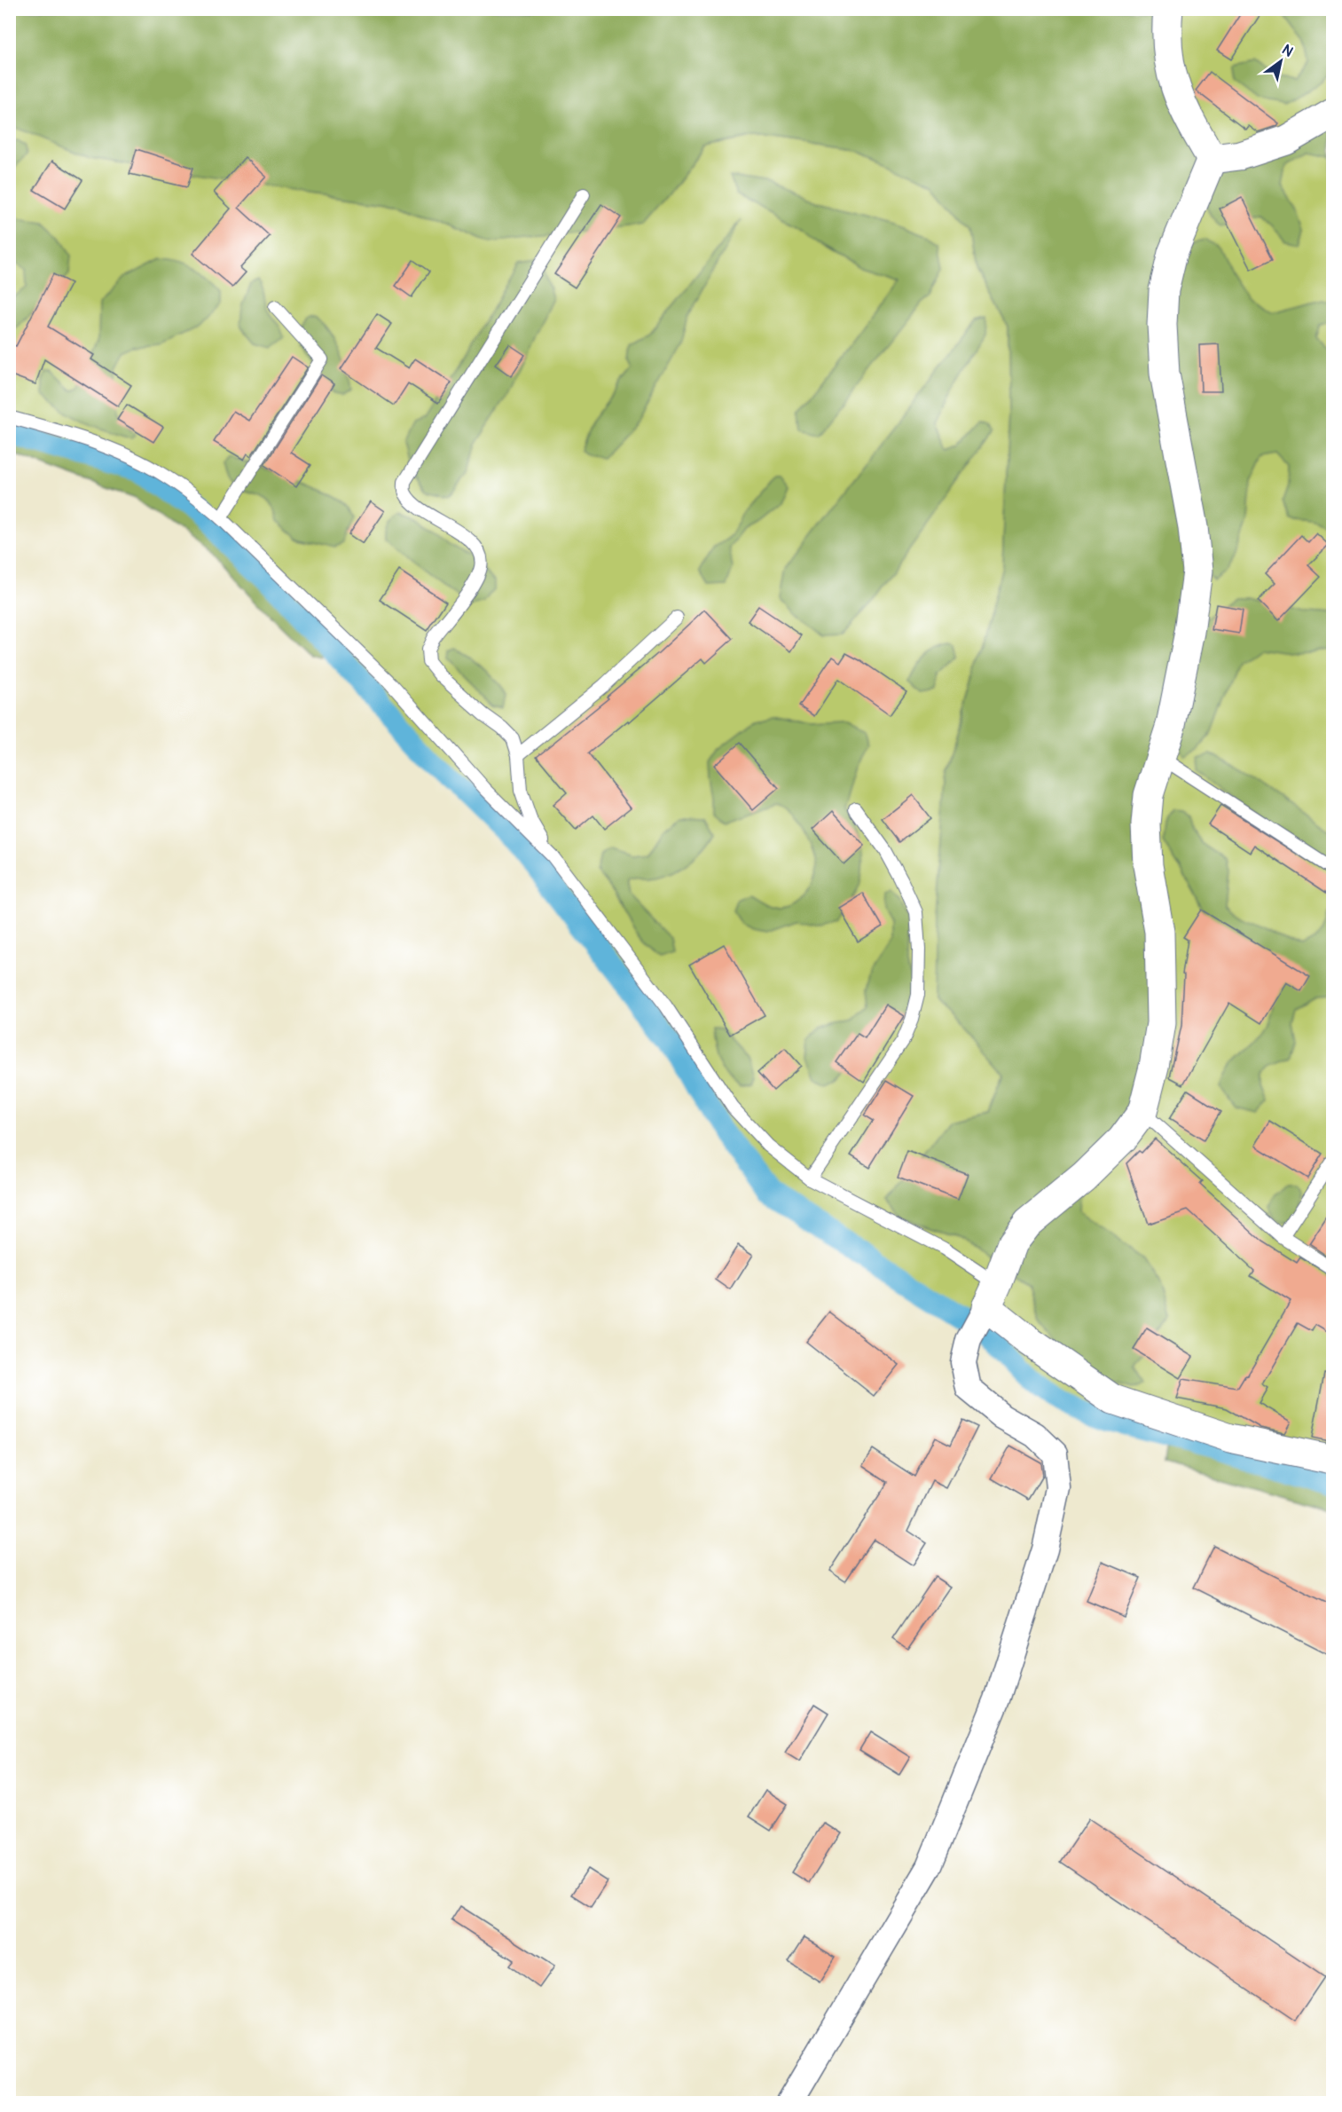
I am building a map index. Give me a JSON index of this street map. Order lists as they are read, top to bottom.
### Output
{
  "north": "top right"
}
